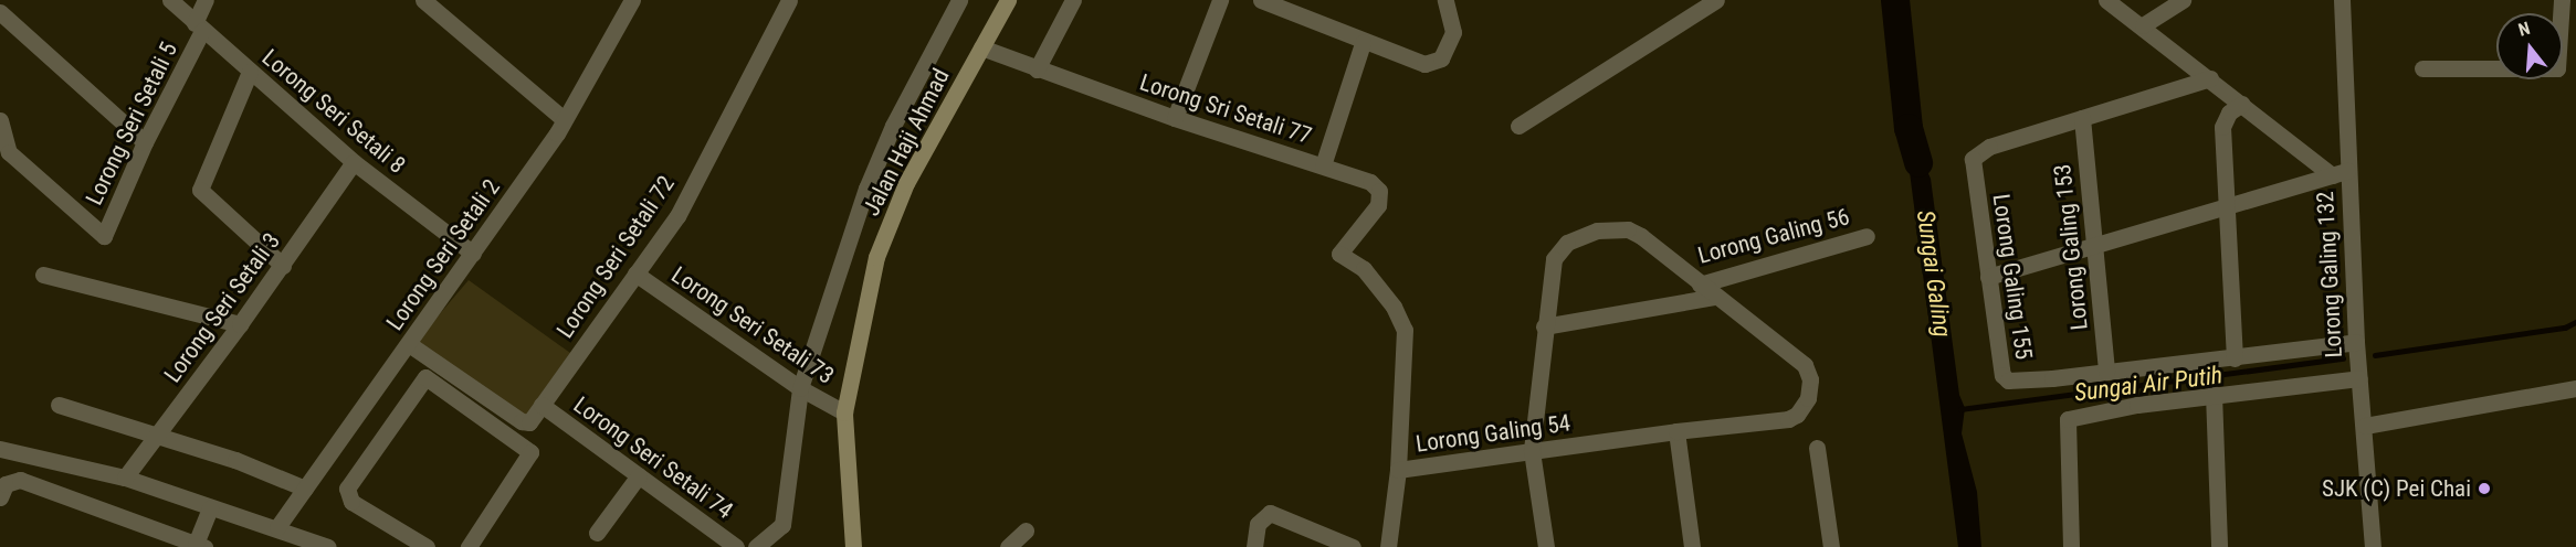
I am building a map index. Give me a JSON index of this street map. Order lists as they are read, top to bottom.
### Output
{
  "streets": {
    "street": [
      "Lorong Sri Setali 77",
      "Lorong Seri Setali 8",
      "Lorong Seri Setali 5",
      "Jalan Haji Ahmad",
      "Lorong Galing 56",
      "Lorong Galing 153",
      "Lorong Seri Setali 2",
      "Lorong Seri Setali 72",
      "Lorong Galing 132",
      "Lorong Galing 155",
      "Lorong Seri Setali 3",
      "Lorong Seri Setali 73",
      "Lorong Galing 54",
      "Lorong Seri Setali 74"
    ]
  },
  "crossings": [
    ["Lorong Sri Setali 77", "Jalan Haji Ahmad"],
    ["Lorong Sri Setali 77", "Lorong Galing 54"],
    ["Lorong Seri Setali 8", "Lorong Seri Setali 5"],
    ["Lorong Seri Setali 8", "Lorong Seri Setali 2"],
    ["Lorong Seri Setali 8", "Lorong Seri Setali 3"],
    ["Jalan Haji Ahmad", "Lorong Seri Setali 73"],
    ["Lorong Galing 56", "Lorong Galing 54"],
    ["Lorong Galing 153", "Lorong Galing 155"],
    ["Lorong Seri Setali 2", "Lorong Seri Setali 72"],
    ["Lorong Seri Setali 72", "Lorong Seri Setali 73"],
    ["Lorong Seri Setali 72", "Lorong Seri Setali 74"],
    ["Lorong Galing 132", "Lorong Galing 155"]
  ],
  "water": ["Sungai Galing", "Sungai Air Putih"],
  "places": ["SJK (C) Pei Chai"],
  "north": "top"
}
